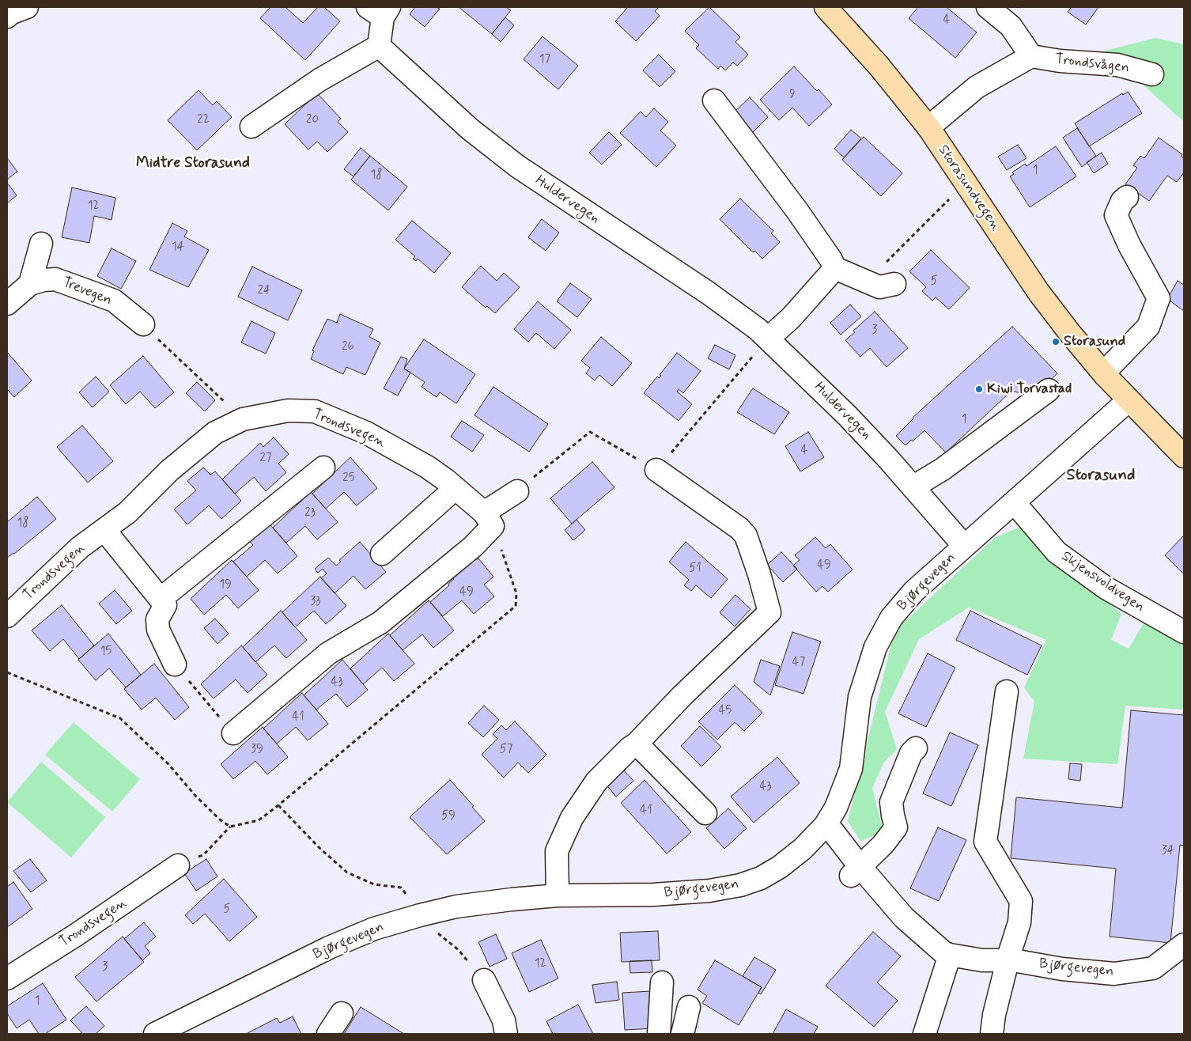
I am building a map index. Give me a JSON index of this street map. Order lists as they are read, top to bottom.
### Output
{
  "streets": {
    "main road": ["Storasundvegen"],
    "street": [
      "Trondsvågen",
      "Huldervegen",
      "Trevegen",
      "Trondsvegen",
      "Bjørgevegen",
      "Skjensvoldvegen"
    ]
  },
  "crossings": [
    ["Storasundvegen", "Bjørgevegen"],
    ["Huldervegen", "Bjørgevegen"],
    ["Bjørgevegen", "Skjensvoldvegen"]
  ],
  "districts": ["Midtre Storasund", "Storasund"],
  "places": ["Storasund", "Kiwi Torvastad"],
  "house_numbers": [
    "4",
    "17",
    "9",
    "22",
    "20",
    "1",
    "18",
    "12",
    "14",
    "5",
    "24",
    "3",
    "26",
    "1",
    "4",
    "27",
    "25",
    "23",
    "18",
    "49",
    "51",
    "19",
    "49",
    "33",
    "15",
    "47",
    "43",
    "45",
    "41",
    "39",
    "57",
    "43",
    "41",
    "59",
    "34",
    "5",
    "12",
    "3",
    "1"
  ]
}
